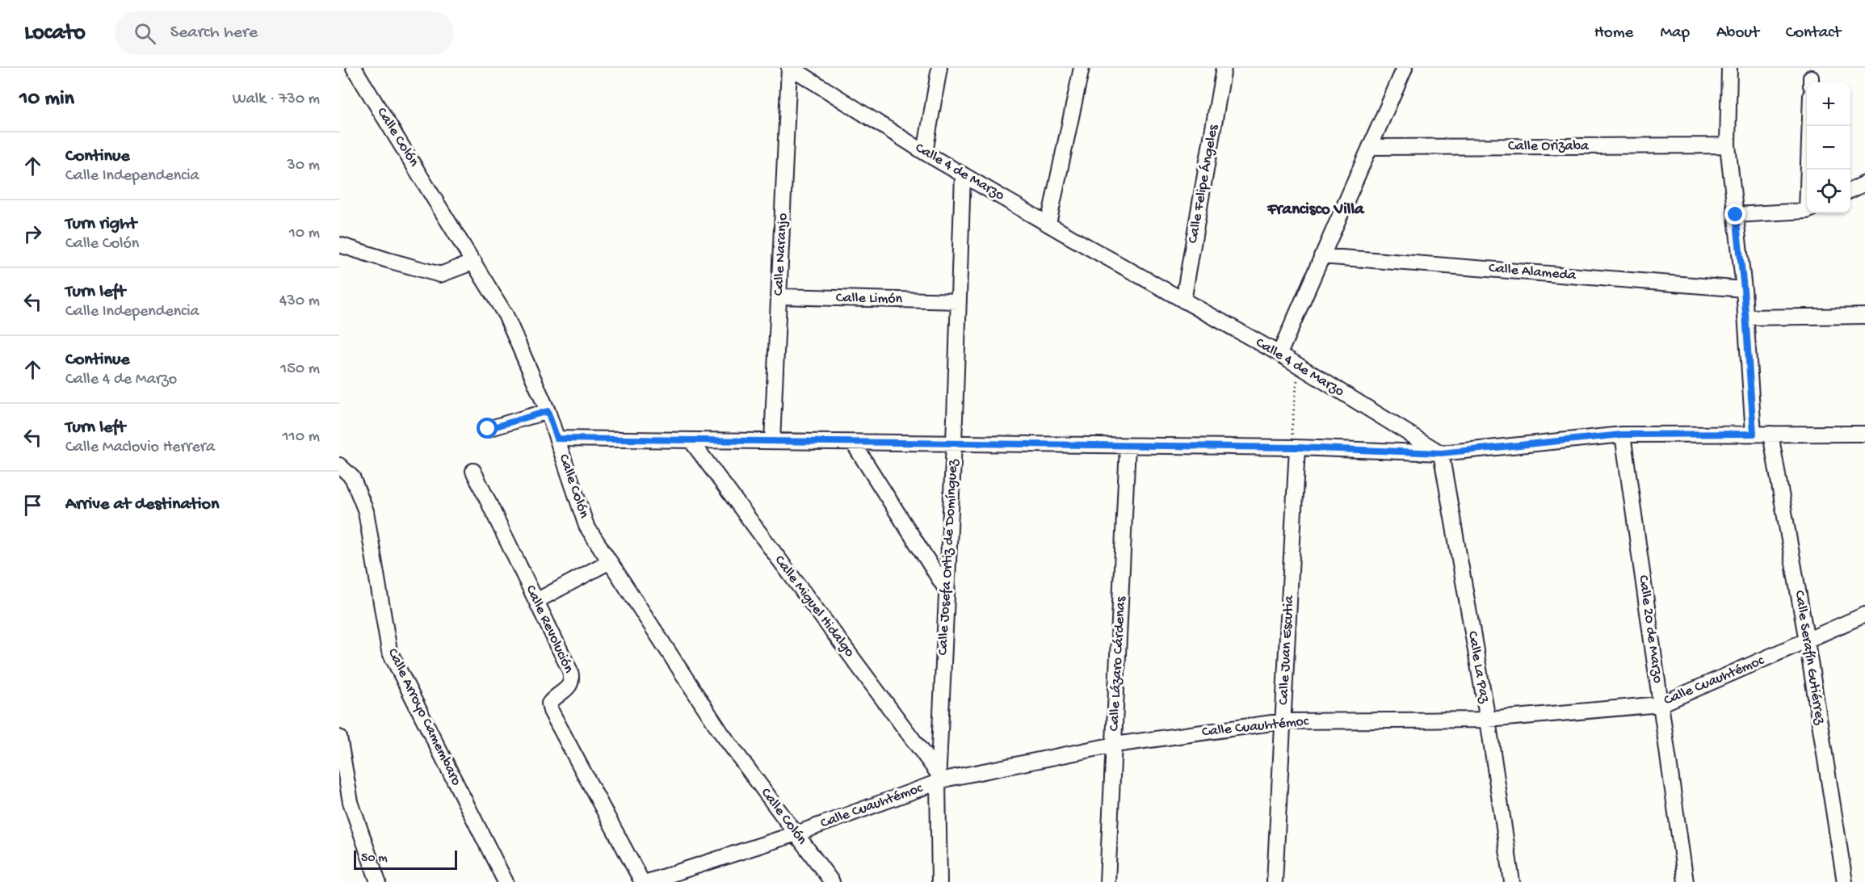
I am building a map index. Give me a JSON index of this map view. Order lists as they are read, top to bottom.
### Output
{
  "streets": {
    "street": [
      "Calle Colón",
      "Calle Orizaba",
      "Calle 4 de Marzo",
      "Calle Felipe Ángeles",
      "Calle Naranjo",
      "Calle Alameda",
      "Calle Limón",
      "Calle Josefa Ortiz de Domínguez",
      "Calle Miguel Hidalgo",
      "Calle Revolución",
      "Calle 20 de Marzo",
      "Calle Juan Escutia",
      "Calle Serafín Gutiérrez",
      "Calle Lázaro Cárdenas",
      "Calle La Paz",
      "Calle Cuauhtémoc",
      "Calle Arroyo Camembaro"
    ]
  },
  "crossings": [
    ["Calle Colón", "Calle Cuauhtémoc"],
    ["Calle 4 de Marzo", "Calle Felipe Ángeles"],
    ["Calle 4 de Marzo", "Calle Naranjo"],
    ["Calle 4 de Marzo", "Calle Josefa Ortiz de Domínguez"],
    ["Calle 4 de Marzo", "Calle La Paz"],
    ["Calle Naranjo", "Calle Limón"],
    ["Calle Limón", "Calle Josefa Ortiz de Domínguez"],
    ["Calle Josefa Ortiz de Domínguez", "Calle Miguel Hidalgo"],
    ["Calle Josefa Ortiz de Domínguez", "Calle Cuauhtémoc"],
    ["Calle Miguel Hidalgo", "Calle Cuauhtémoc"],
    ["Calle 20 de Marzo", "Calle Cuauhtémoc"],
    ["Calle Juan Escutia", "Calle Cuauhtémoc"],
    ["Calle Serafín Gutiérrez", "Calle Cuauhtémoc"],
    ["Calle Lázaro Cárdenas", "Calle Cuauhtémoc"],
    ["Calle La Paz", "Calle Cuauhtémoc"]
  ],
  "districts": ["Francisco Villa"],
  "scale_bar": "50 m",
  "page": {
    "header": "Locato",
    "search": "Search here",
    "nav": [
      "Home",
      "Map",
      "About",
      "Contact"
    ],
    "heading": ["10 min", "Walk · 730 m"],
    "map_buttons": ["+", "−"],
    "list": [
      ["Continue", "Calle Independencia", "30 m"],
      ["Turn right", "Calle Colón", "10 m"],
      ["Turn left", "Calle Independencia", "430 m"],
      ["Continue", "Calle 4 de Marzo", "150 m"],
      ["Turn left", "Calle Maclovio Herrera", "110 m"],
      "Arrive at destination"
    ],
    "scale": "50 m"
  }
}
